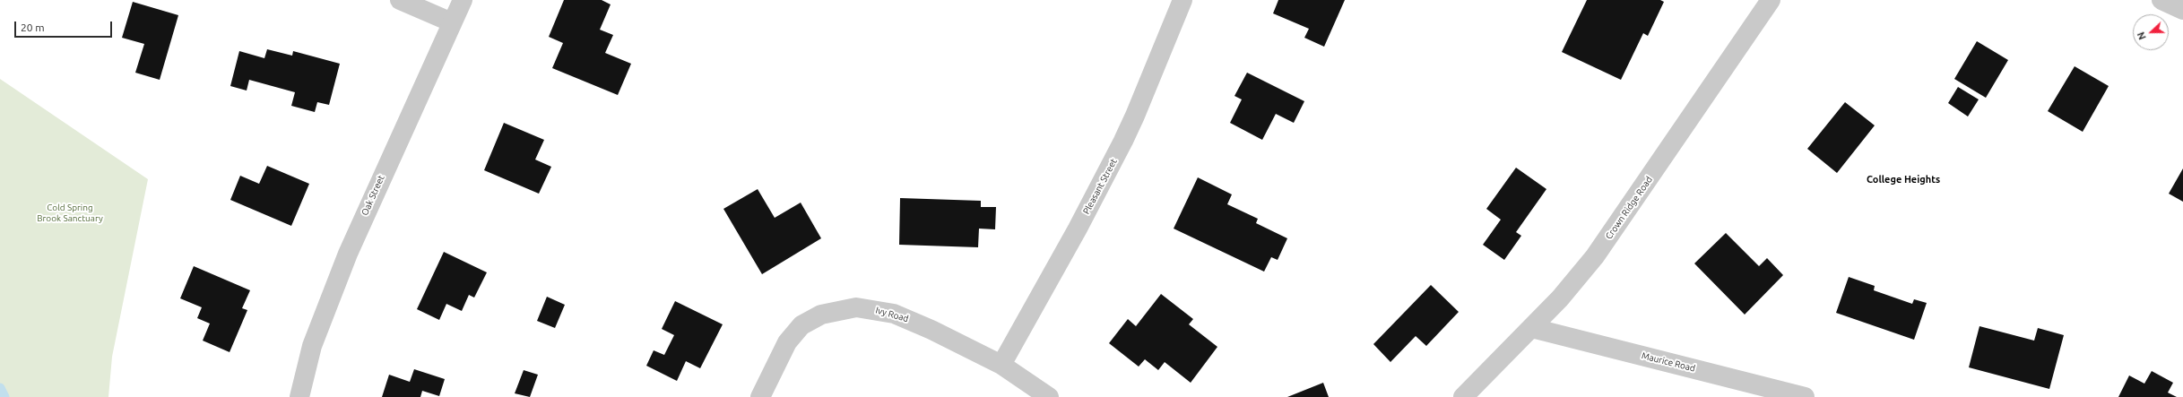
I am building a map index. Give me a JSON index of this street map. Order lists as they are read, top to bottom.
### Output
{
  "streets": {
    "street": [
      "Pleasant Street",
      "Oak Street",
      "Crown Ridge Road",
      "Ivy Road",
      "Maurice Road"
    ]
  },
  "crossings": [
    ["Pleasant Street", "Ivy Road"],
    ["Crown Ridge Road", "Maurice Road"]
  ],
  "districts": ["College Heights"],
  "parks": ["Cold Spring Brook Sanctuary"],
  "scale_bar": "20 m",
  "north": "left"
}
